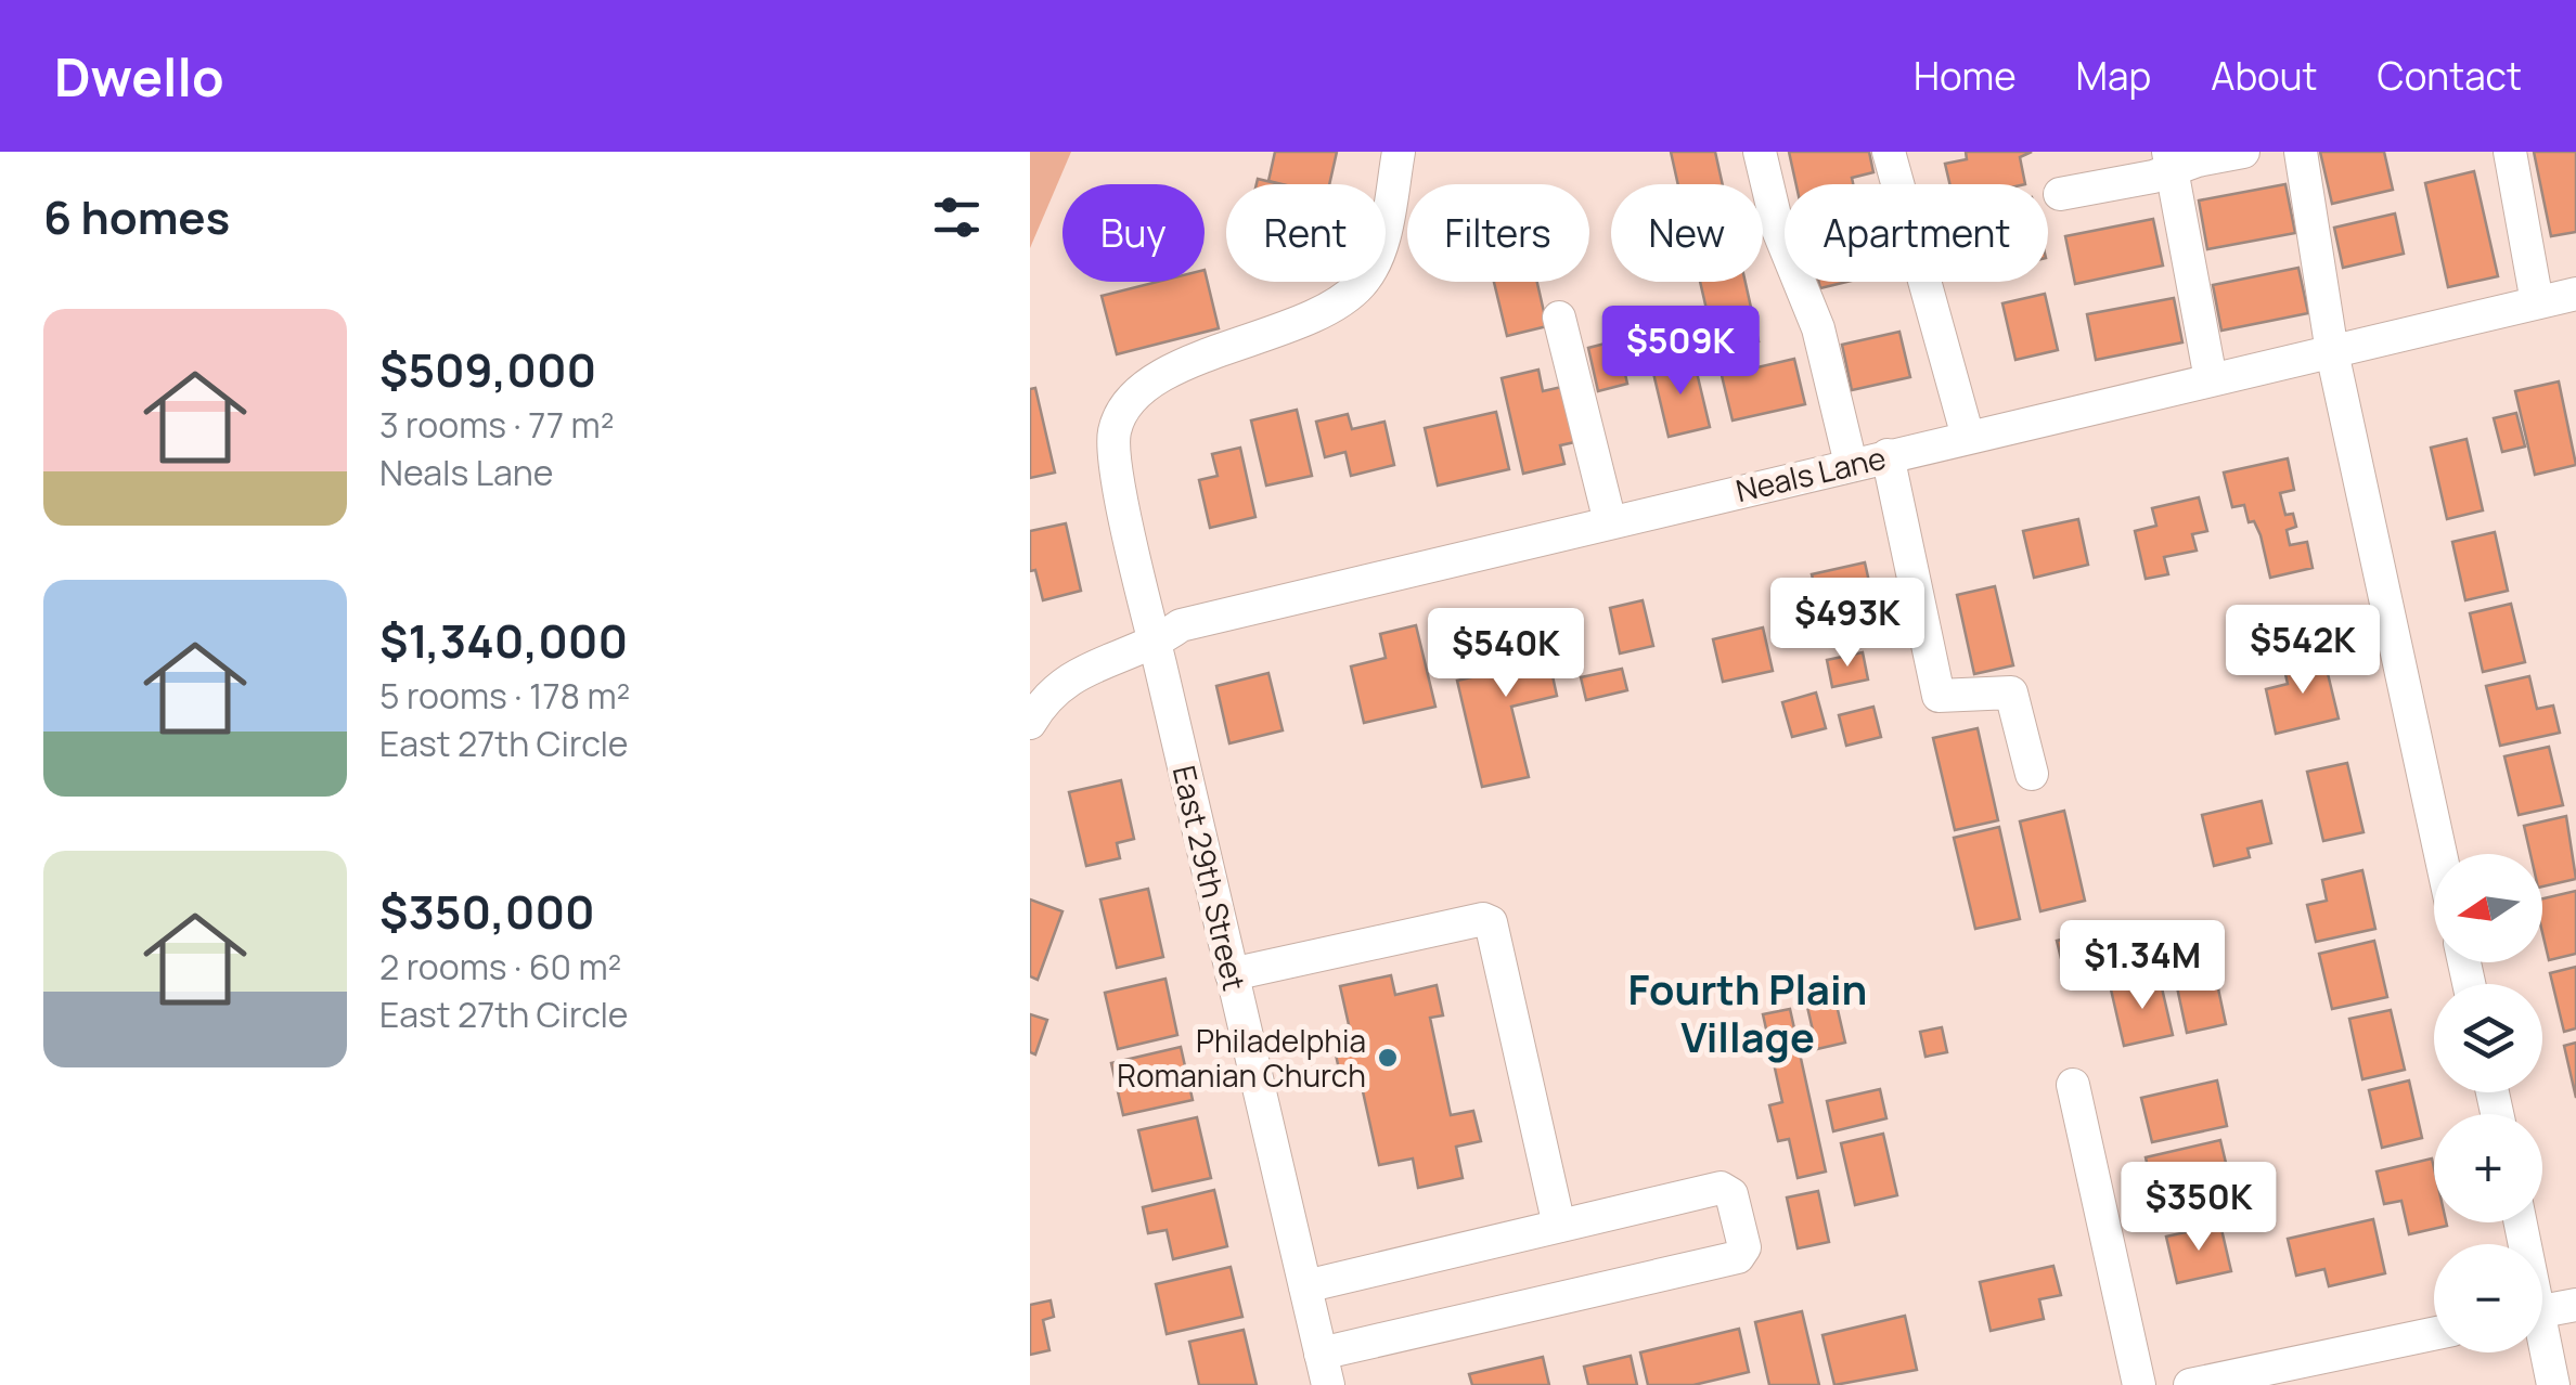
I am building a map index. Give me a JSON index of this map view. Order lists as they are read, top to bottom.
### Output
{
  "streets": {
    "street": ["Neals Lane", "East 29th Street"]
  },
  "crossings": [
    ["Neals Lane", "East 29th Street"]
  ],
  "districts": ["Fourth Plain Village"],
  "places": ["Philadelphia Romanian Church"],
  "north": "left",
  "page": {
    "header": "Dwello",
    "nav": [
      "Home",
      "Map",
      "About",
      "Contact"
    ],
    "heading": "6 homes",
    "chip": [
      "Buy",
      "Rent",
      "Filters",
      "New",
      "Apartment"
    ],
    "list": [
      {
        "name": "$509,000",
        "note": "3 rooms · 77 m² · Neals Lane"
      },
      {
        "name": "$1,340,000",
        "note": "5 rooms · 178 m² · East 27th Circle"
      },
      {
        "name": "$350,000",
        "note": "2 rooms · 60 m² · East 27th Circle"
      }
    ],
    "price": [
      "$509K",
      "$493K",
      "$542K",
      "$540K",
      "$1.34M",
      "$350K"
    ],
    "map_buttons": ["+", "−"]
  }
}
